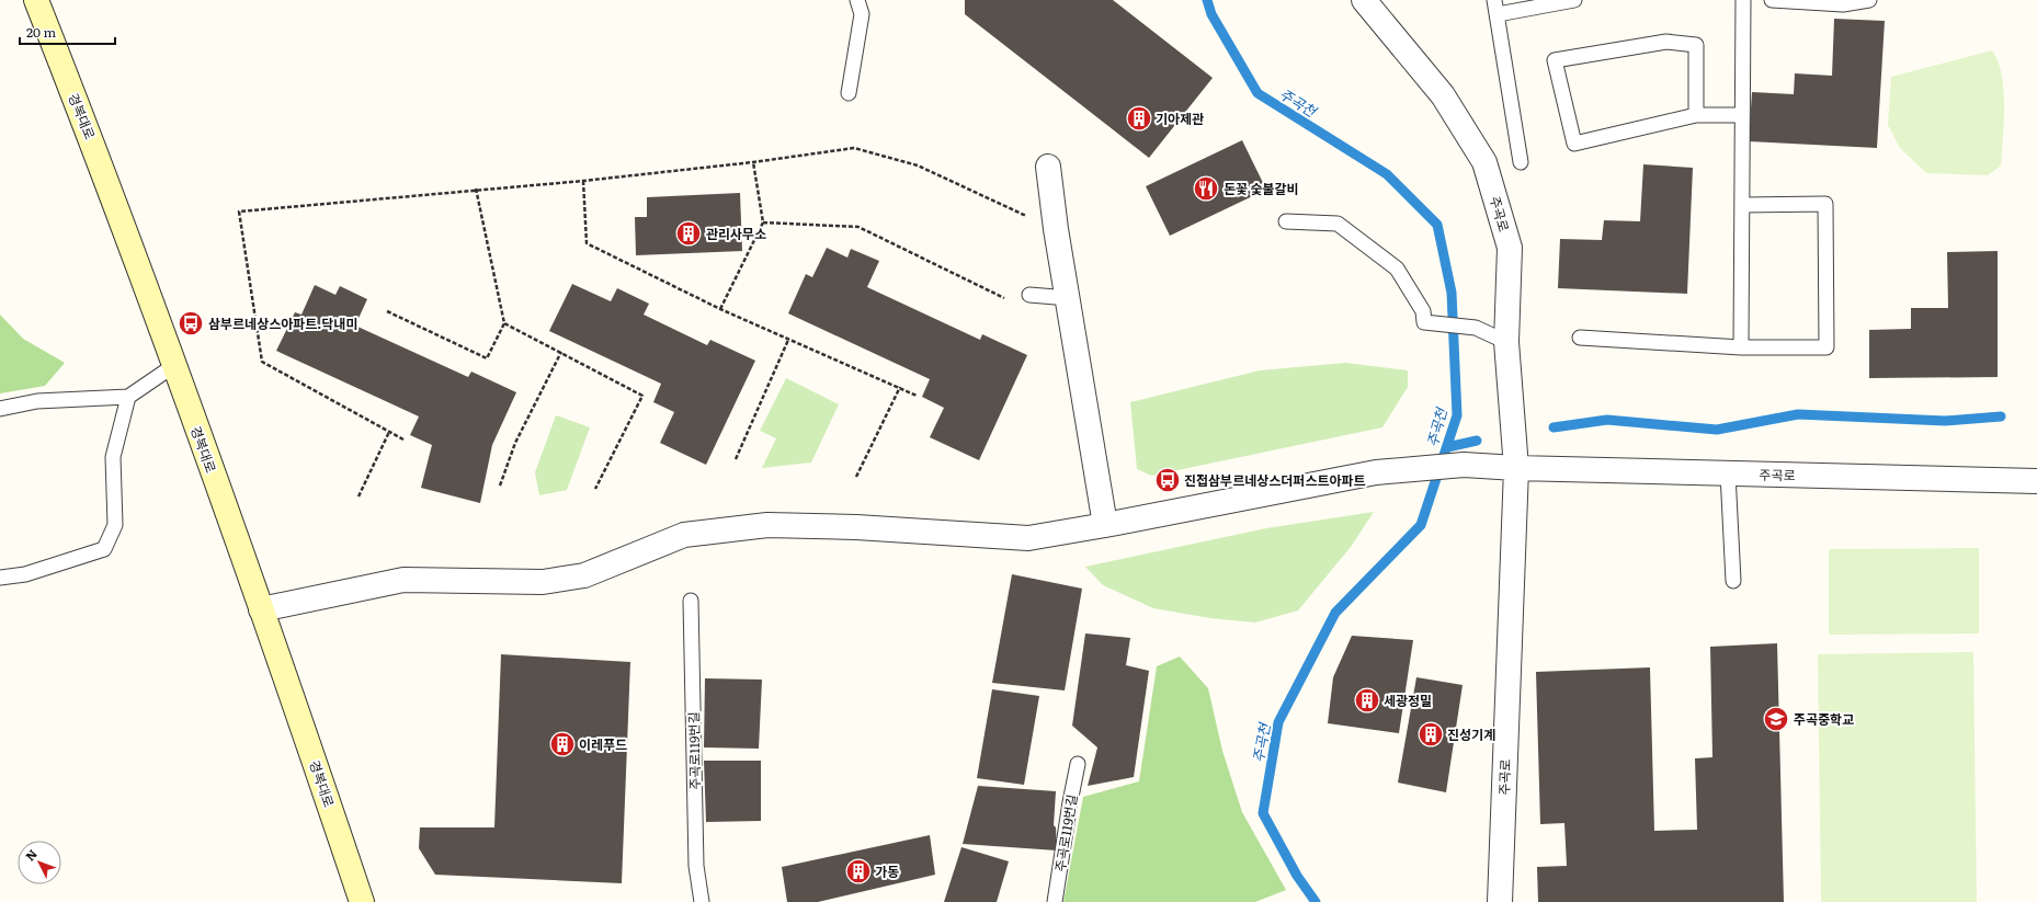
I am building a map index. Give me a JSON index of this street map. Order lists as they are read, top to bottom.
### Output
{
  "streets": {
    "street": ["경복대로", "주곡로"],
    "lane": ["주곡로119번길"]
  },
  "water": ["주곡천"],
  "places": {
    "building": [
      "기아제관",
      "관리사무소",
      "세광정밀",
      "진성기계",
      "이레푸드",
      "가동"
    ],
    "restaurant": ["돈꽃 숯불갈비"],
    "bus stop": ["삼부르네상스아파트.닥내미", "진접삼부르네상스더퍼스트아파트"],
    "school or university": ["주곡중학교"]
  },
  "scale_bar": "20 m",
  "north": "top left"
}
